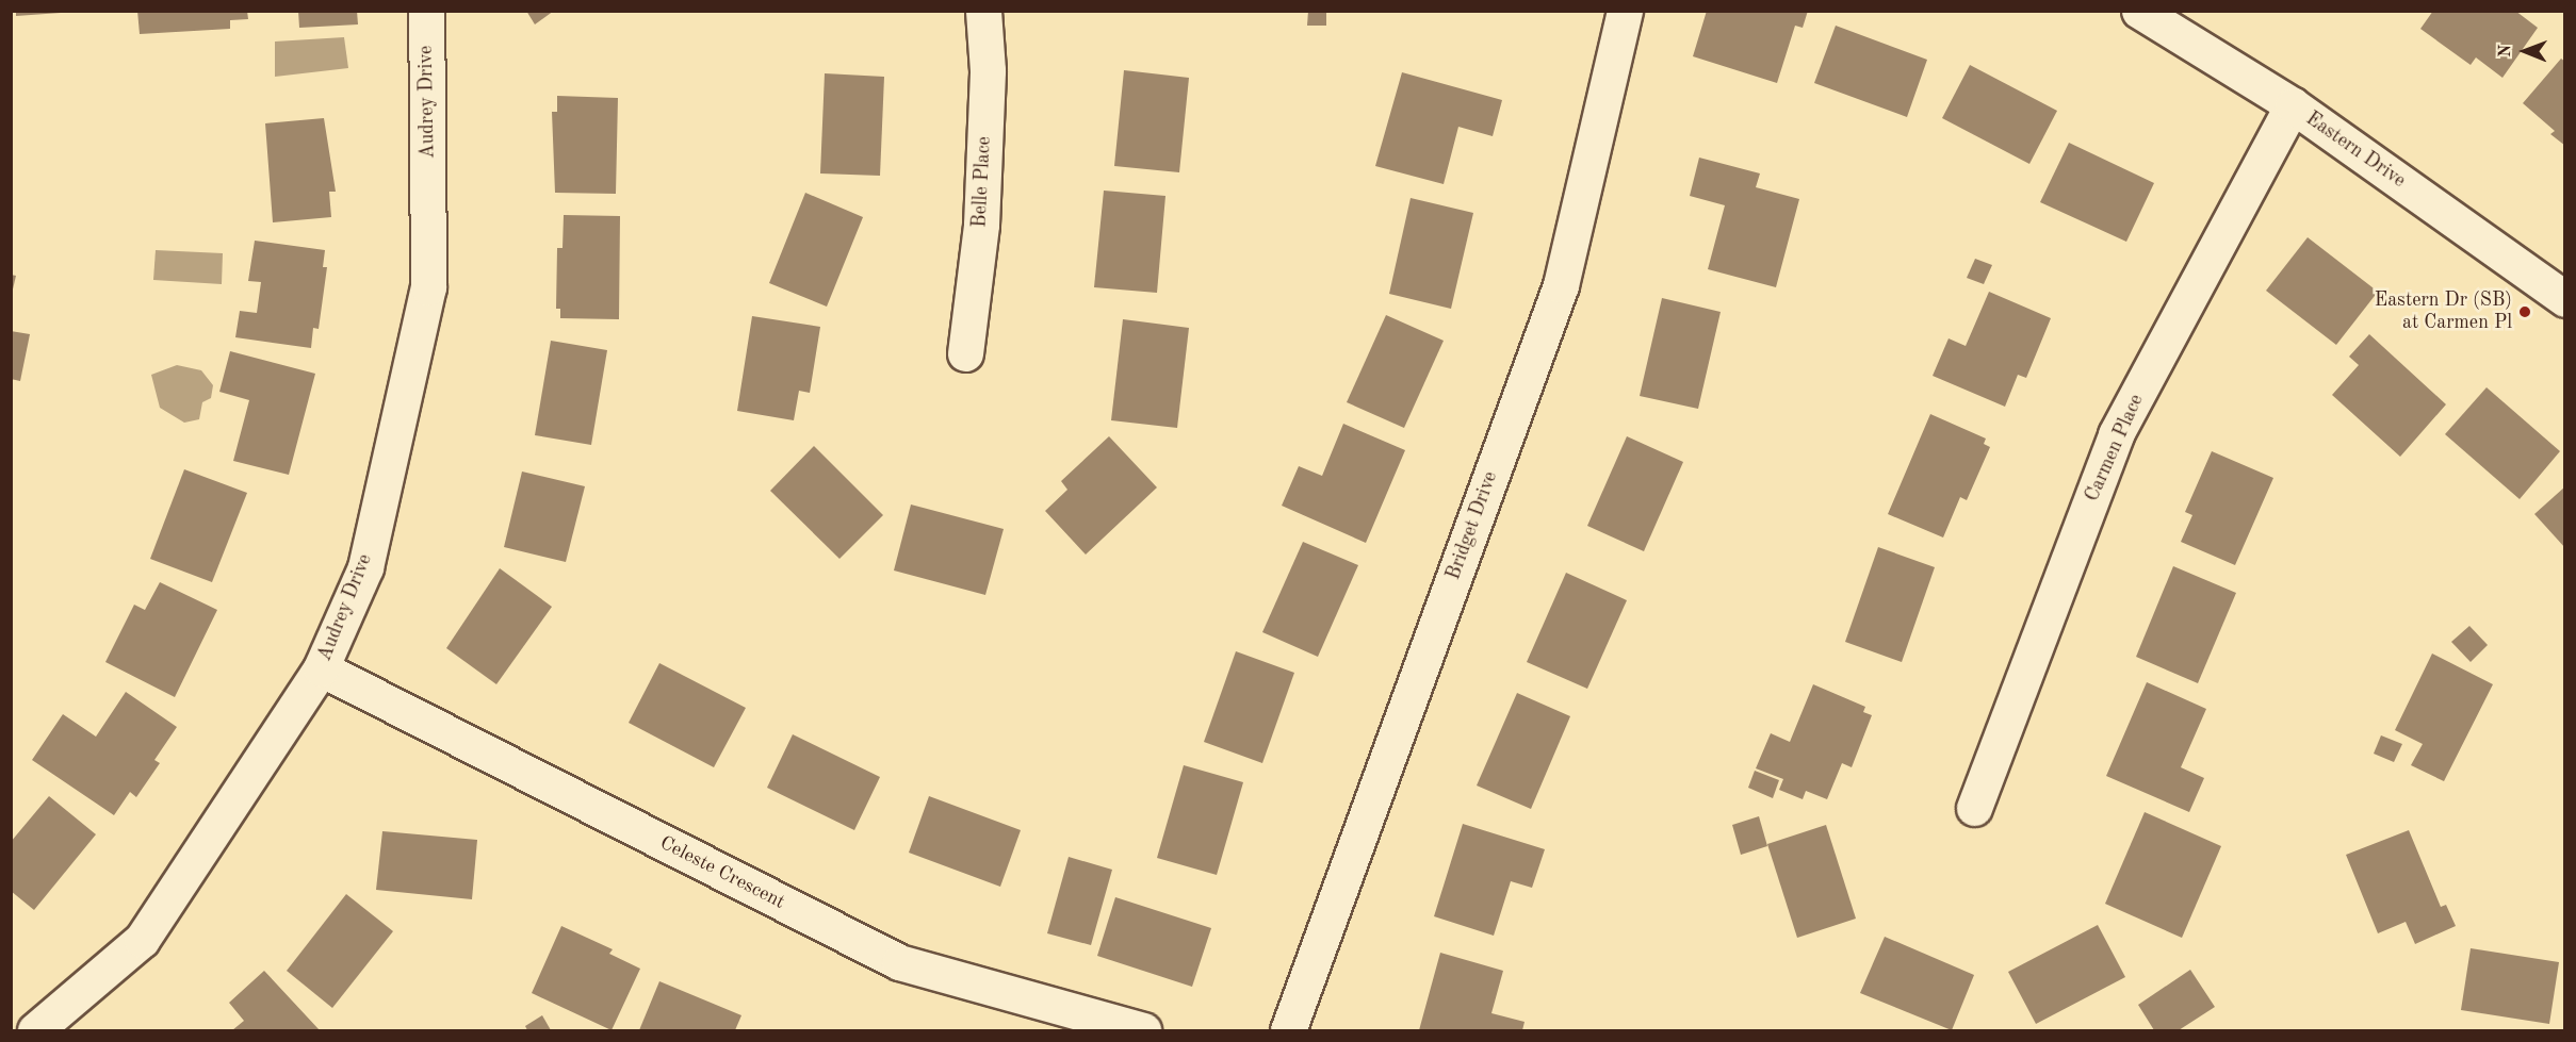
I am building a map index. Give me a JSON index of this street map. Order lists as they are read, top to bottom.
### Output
{
  "streets": {
    "street": [
      "Audrey Drive",
      "Eastern Drive",
      "Belle Place",
      "Carmen Place",
      "Bridget Drive",
      "Celeste Crescent"
    ]
  },
  "crossings": [
    ["Audrey Drive", "Celeste Crescent"],
    ["Eastern Drive", "Carmen Place"]
  ],
  "places": ["Eastern Dr (SB) at Carmen Pl"],
  "north": "left"
}
